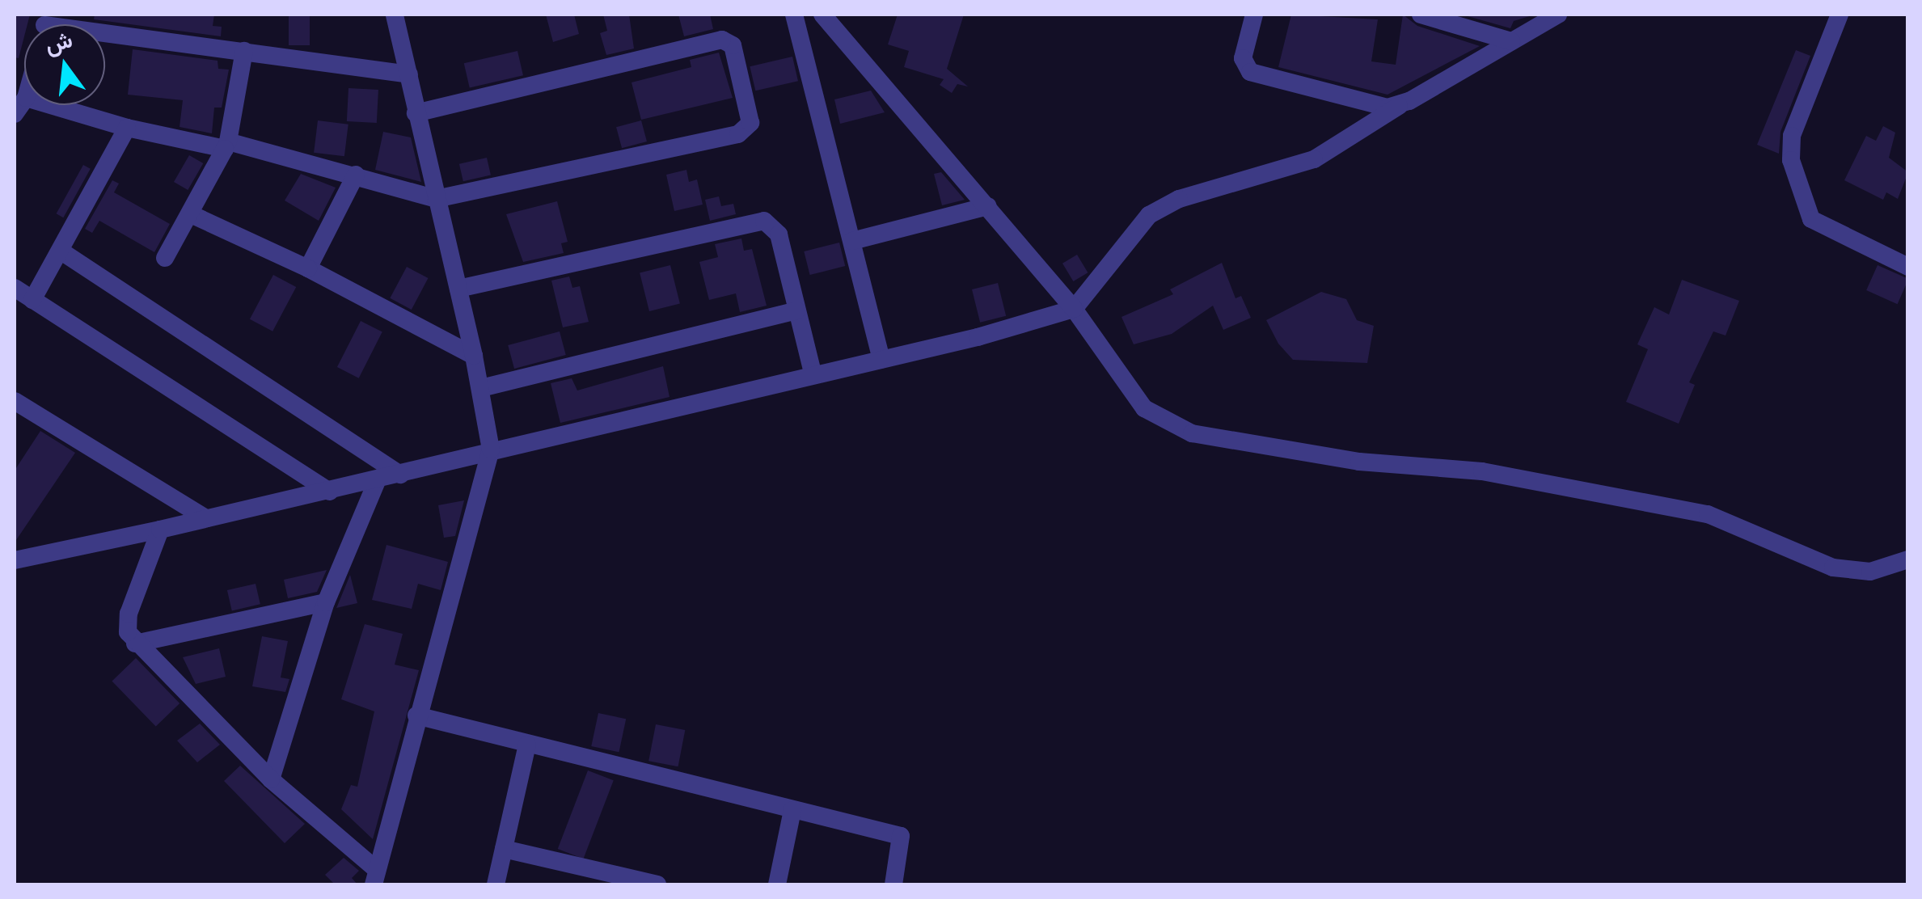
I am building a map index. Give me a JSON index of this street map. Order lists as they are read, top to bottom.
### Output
{
  "north": "top"
}
